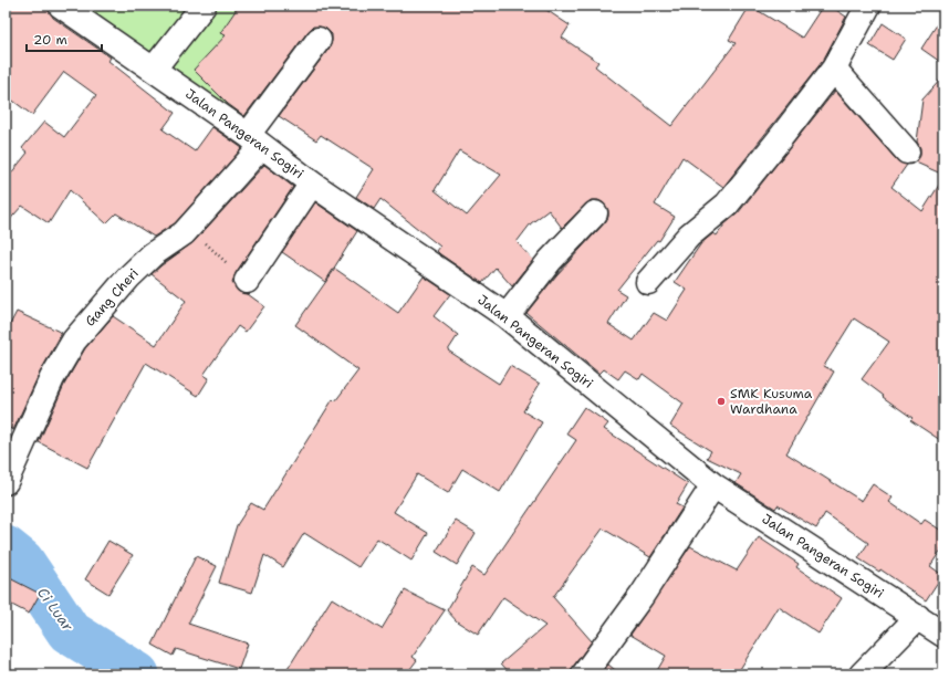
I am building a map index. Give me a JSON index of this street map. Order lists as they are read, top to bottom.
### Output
{
  "streets": {
    "street": ["Jalan Pangeran Sogiri", "Gang Cheri"]
  },
  "crossings": [
    ["Jalan Pangeran Sogiri", "Gang Cheri"]
  ],
  "water": ["Ci Luar"],
  "places": ["SMK Kusuma Wardhana"],
  "scale_bar": "20 m"
}
